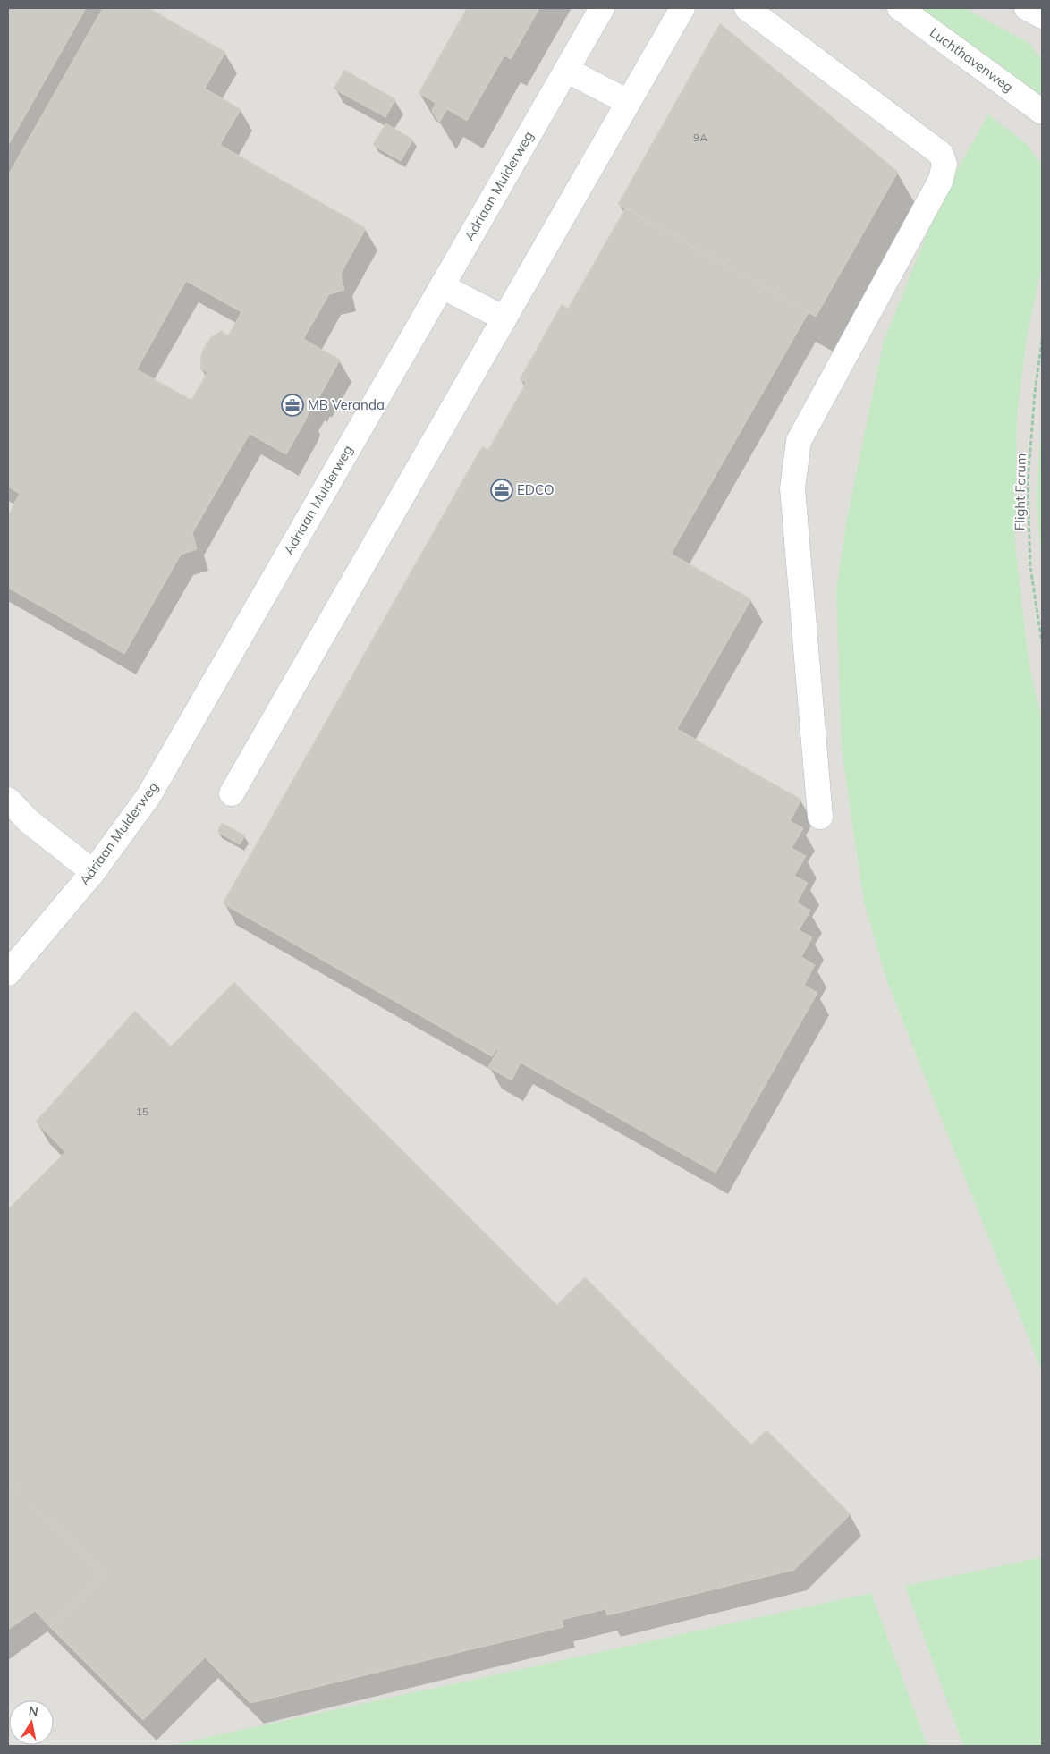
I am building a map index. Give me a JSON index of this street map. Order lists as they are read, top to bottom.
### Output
{
  "streets": {
    "street": ["Luchthavenweg", "Adriaan Mulderweg"],
    "path": ["Flight Forum"]
  },
  "places": {
    "office": ["MB Veranda", "EDCO"]
  },
  "house_numbers": ["9A", "15"],
  "north": "top"
}
